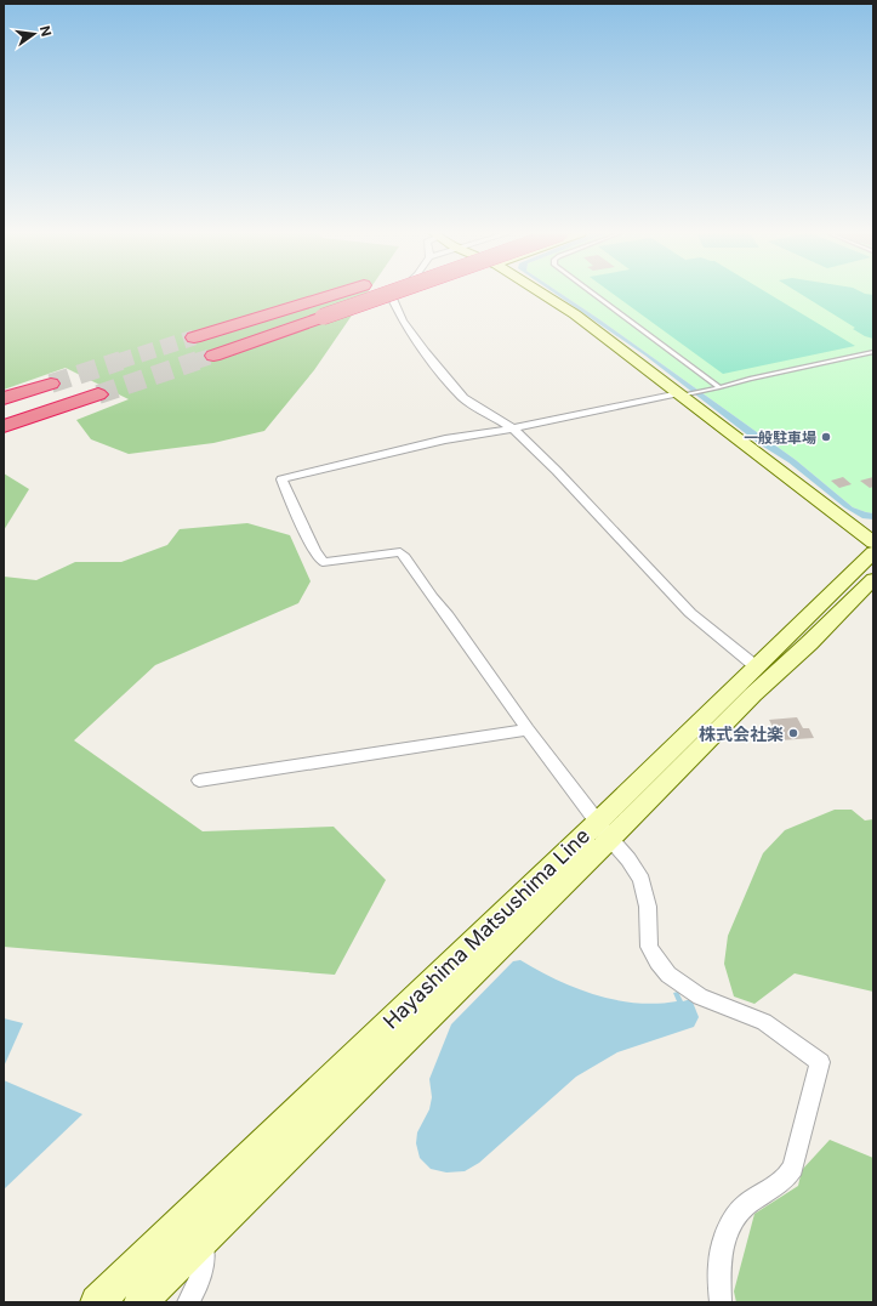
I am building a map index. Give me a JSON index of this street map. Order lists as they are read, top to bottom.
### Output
{
  "streets": {
    "main road": ["Hayashima Matsushima Line"]
  },
  "places": ["一般駐車場", "株式会社楽"],
  "north": "right"
}
